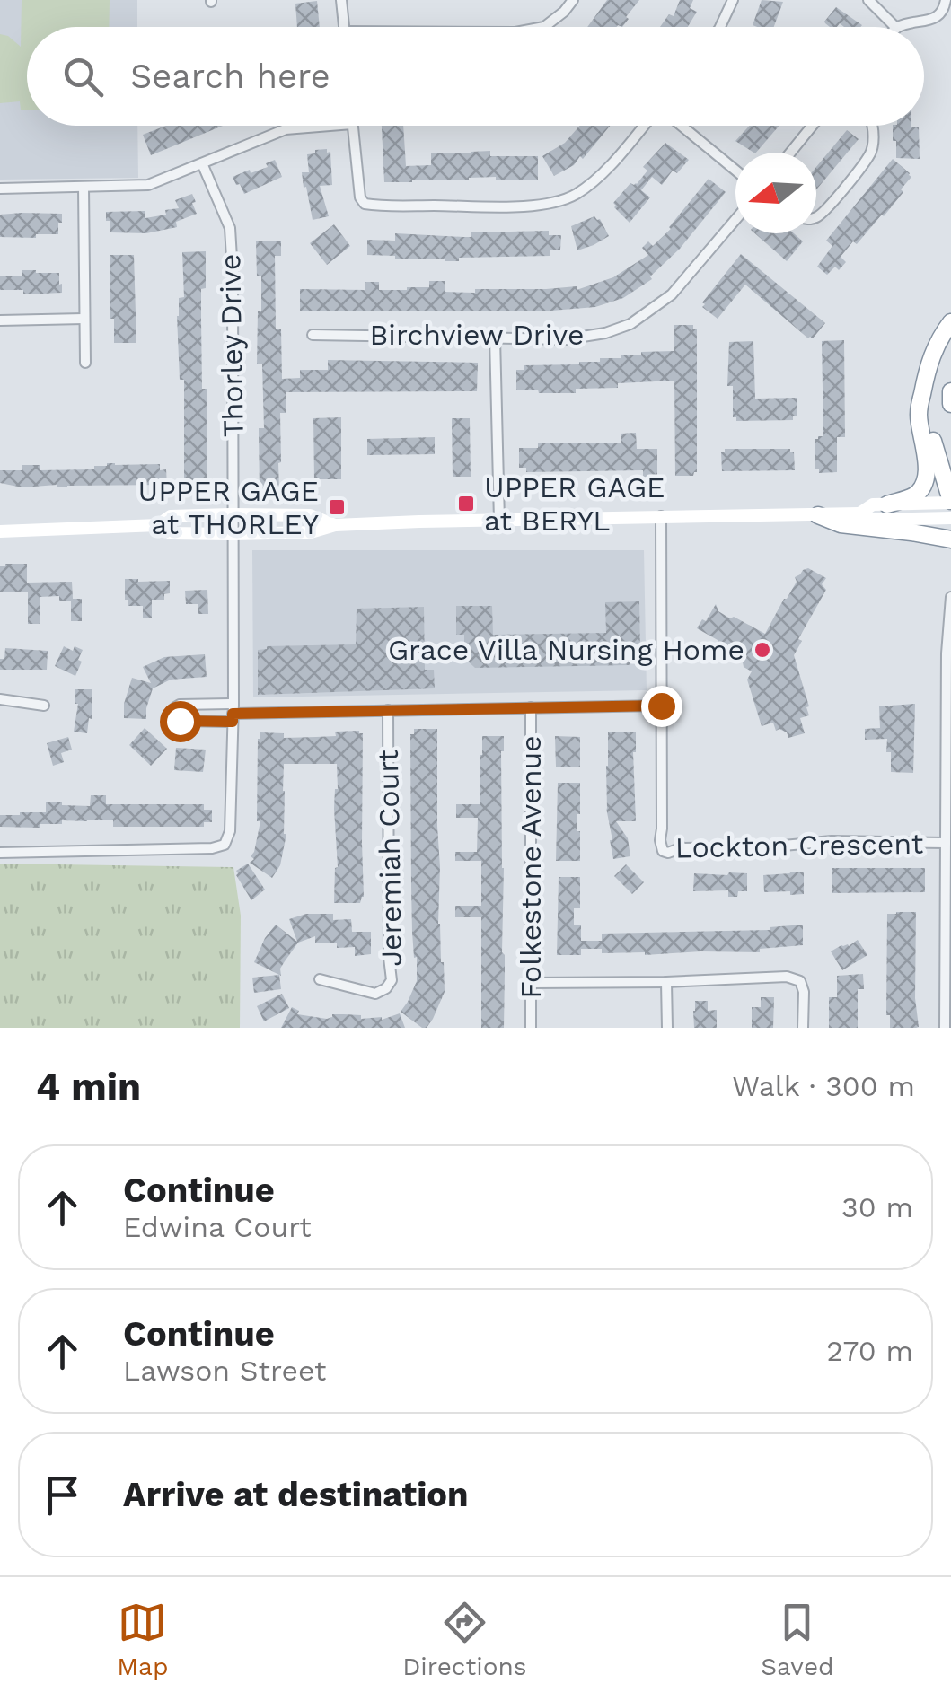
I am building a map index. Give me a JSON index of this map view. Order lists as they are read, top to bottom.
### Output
{
  "streets": {
    "street": [
      "Birchview Drive",
      "Thorley Drive",
      "Lockton Crescent",
      "Jeremiah Court",
      "Folkestone Avenue"
    ]
  },
  "places": {
    "transit": ["UPPER GAGE at BERYL", "UPPER GAGE at THORLEY"],
    "other": ["Grace Villa Nursing Home"]
  },
  "north": "left",
  "page": {
    "search": "Search here",
    "heading": ["4 min", "Walk · 300 m"],
    "list": [
      ["Continue", "Edwina Court", "30 m"],
      ["Continue", "Lawson Street", "270 m"],
      "Arrive at destination"
    ],
    "nav": ["Map", "Directions", "Saved"]
  }
}
